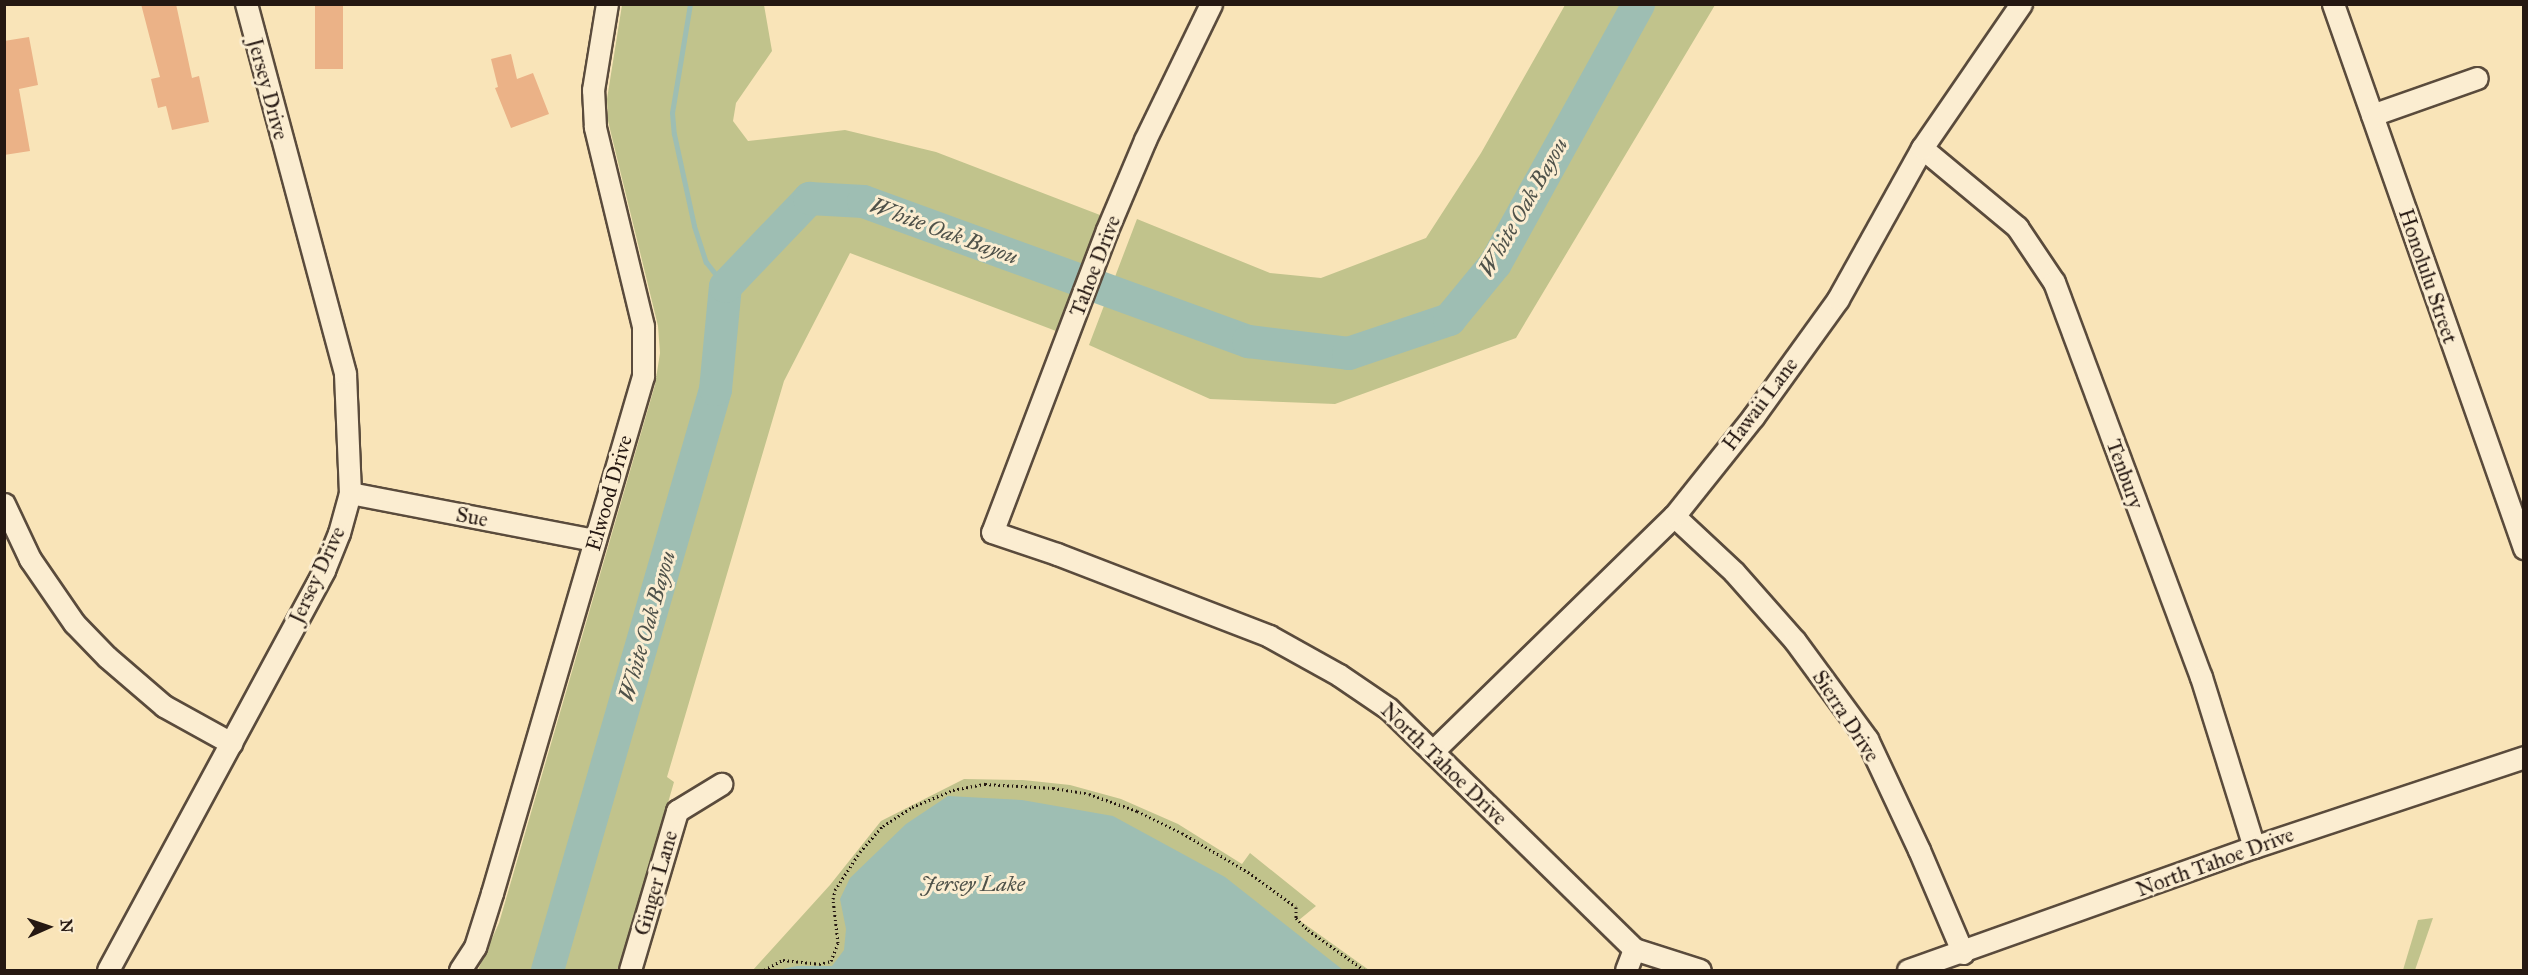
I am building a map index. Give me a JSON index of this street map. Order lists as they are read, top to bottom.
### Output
{
  "streets": {
    "street": [
      "Jersey Drive",
      "Tahoe Drive",
      "Honolulu Street",
      "Hawaii Lane",
      "Tenbury",
      "Elwood Drive",
      "Sue",
      "Sierra Drive",
      "North Tahoe Drive",
      "Ginger Lane"
    ]
  },
  "crossings": [
    ["Jersey Drive", "Sue"],
    ["Tahoe Drive", "North Tahoe Drive"],
    ["Hawaii Lane", "Tenbury"],
    ["Hawaii Lane", "Sierra Drive"],
    ["Hawaii Lane", "North Tahoe Drive"],
    ["Tenbury", "North Tahoe Drive"],
    ["Elwood Drive", "Sue"],
    ["Sierra Drive", "North Tahoe Drive"]
  ],
  "water": ["White Oak Bayou", "Jersey Lake"],
  "north": "right"
}
